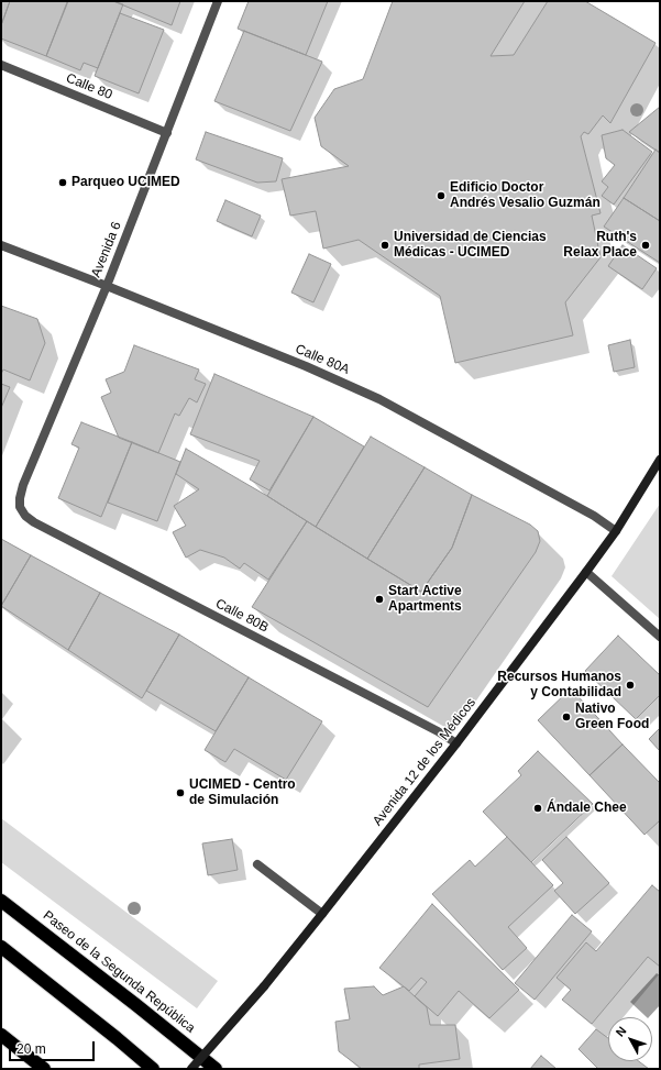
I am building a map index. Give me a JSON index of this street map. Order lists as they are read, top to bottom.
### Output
{
  "streets": {
    "highway": ["Paseo de la Segunda República"],
    "main road": ["Avenida 12 de los Médicos"],
    "street": [
      "Calle 80",
      "Avenida 6",
      "Calle 80A",
      "Calle 80B"
    ]
  },
  "crossings": [
    ["Calle 80", "Avenida 6"],
    ["Avenida 6", "Calle 80A"],
    ["Avenida 6", "Calle 80B"],
    ["Calle 80A", "Avenida 12 de los Médicos"],
    ["Calle 80B", "Avenida 12 de los Médicos"]
  ],
  "places": [
    "Parqueo UCIMED",
    "Edificio Doctor Andrés Vesalio Guzmán",
    "Universidad de Ciencias Médicas - UCIMED",
    "Ruth's Relax Place",
    "Start Active Apartments",
    "Recursos Humanos y Contabilidad",
    "Nativo Green Food",
    "UCIMED - Centro de Simulación",
    "Ándale Chee"
  ],
  "scale_bar": "20 m",
  "north": "top left"
}
